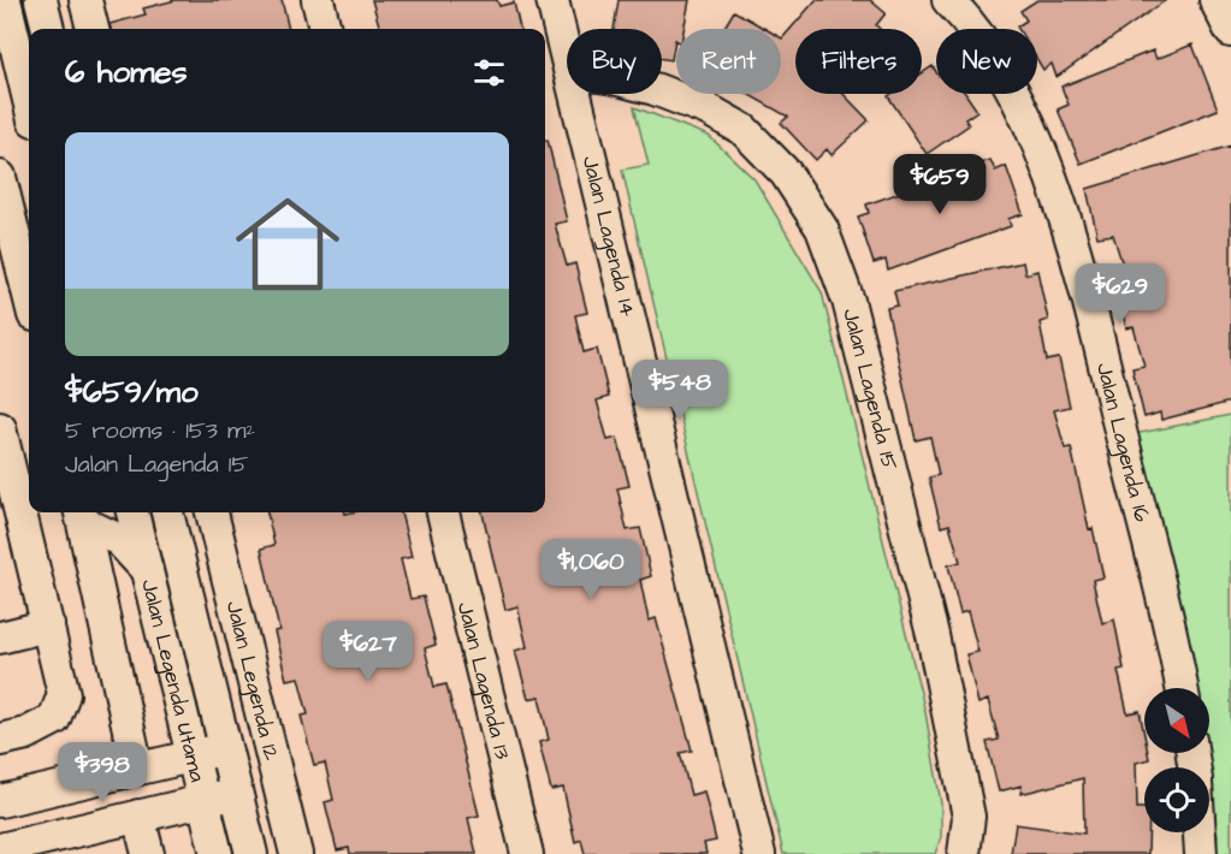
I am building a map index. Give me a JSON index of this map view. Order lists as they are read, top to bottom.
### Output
{
  "streets": {
    "street": [
      "Jalan Lagenda 14",
      "Jalan Lagenda 15",
      "Jalan Lagenda 16",
      "Jalan Legenda Utama",
      "Jalan Legenda 12",
      "Jalan Lagenda 13"
    ]
  },
  "north": "bottom right",
  "page": {
    "chip": [
      "Buy",
      "Rent",
      "Filters",
      "New"
    ],
    "heading": "6 homes",
    "list": [
      {
        "name": "$659/mo",
        "note": "5 rooms · 153 m² · Jalan Lagenda 15"
      }
    ],
    "price": [
      "$659",
      "$629",
      "$548",
      "$1,060",
      "$627",
      "$398"
    ]
  }
}
